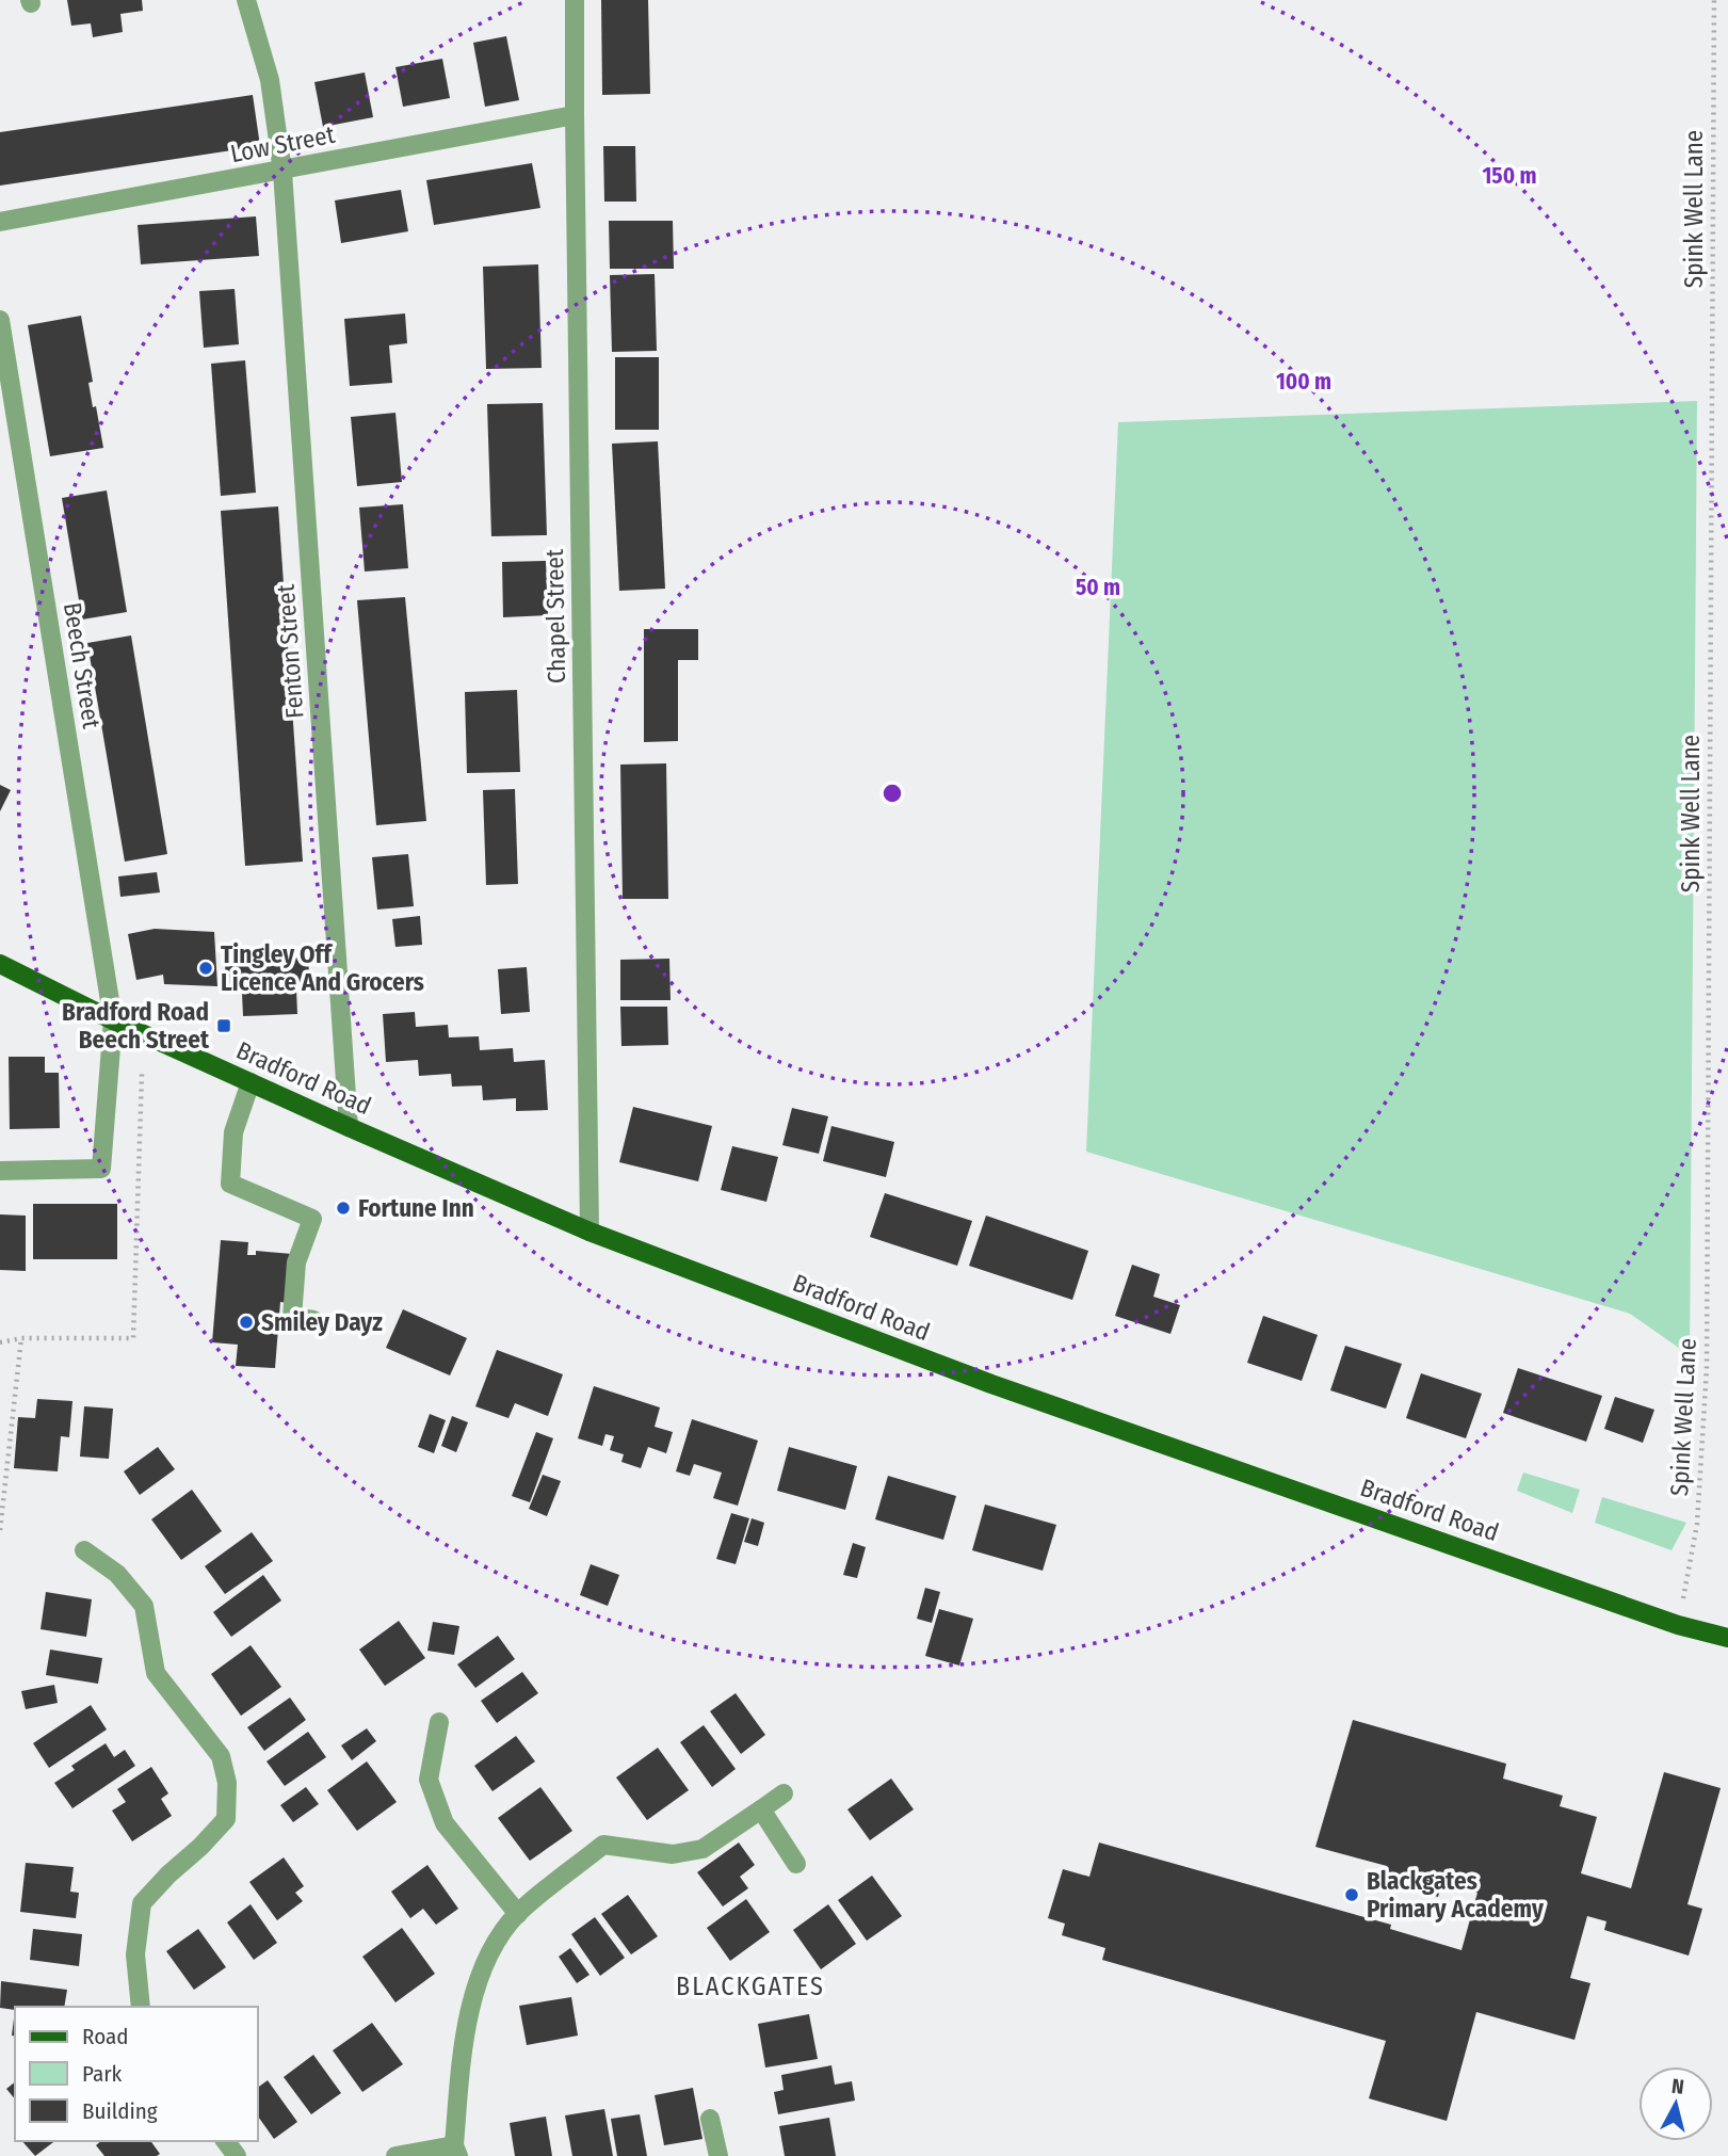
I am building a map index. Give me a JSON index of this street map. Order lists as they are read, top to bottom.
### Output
{
  "streets": {
    "main road": ["Bradford Road"],
    "street": [
      "Low Street",
      "Chapel Street",
      "Fenton Street",
      "Beech Street"
    ],
    "path": ["Spink Well Lane"]
  },
  "crossings": [
    ["Low Street", "Chapel Street"],
    ["Low Street", "Fenton Street"],
    ["Spink Well Lane", "Bradford Road"],
    ["Chapel Street", "Bradford Road"],
    ["Fenton Street", "Bradford Road"],
    ["Beech Street", "Bradford Road"]
  ],
  "districts": ["BLACKGATES"],
  "places": {
    "other": [
      "Tingley Off Licence And Grocers",
      "Fortune Inn",
      "Smiley Dayz",
      "Blackgates Primary Academy"
    ],
    "transit": ["Bradford Road Beech Street"]
  },
  "legend": ["Road", "Park", "Building"],
  "north": "top",
  "rings": ["150 m", "100 m", "50 m"]
}
